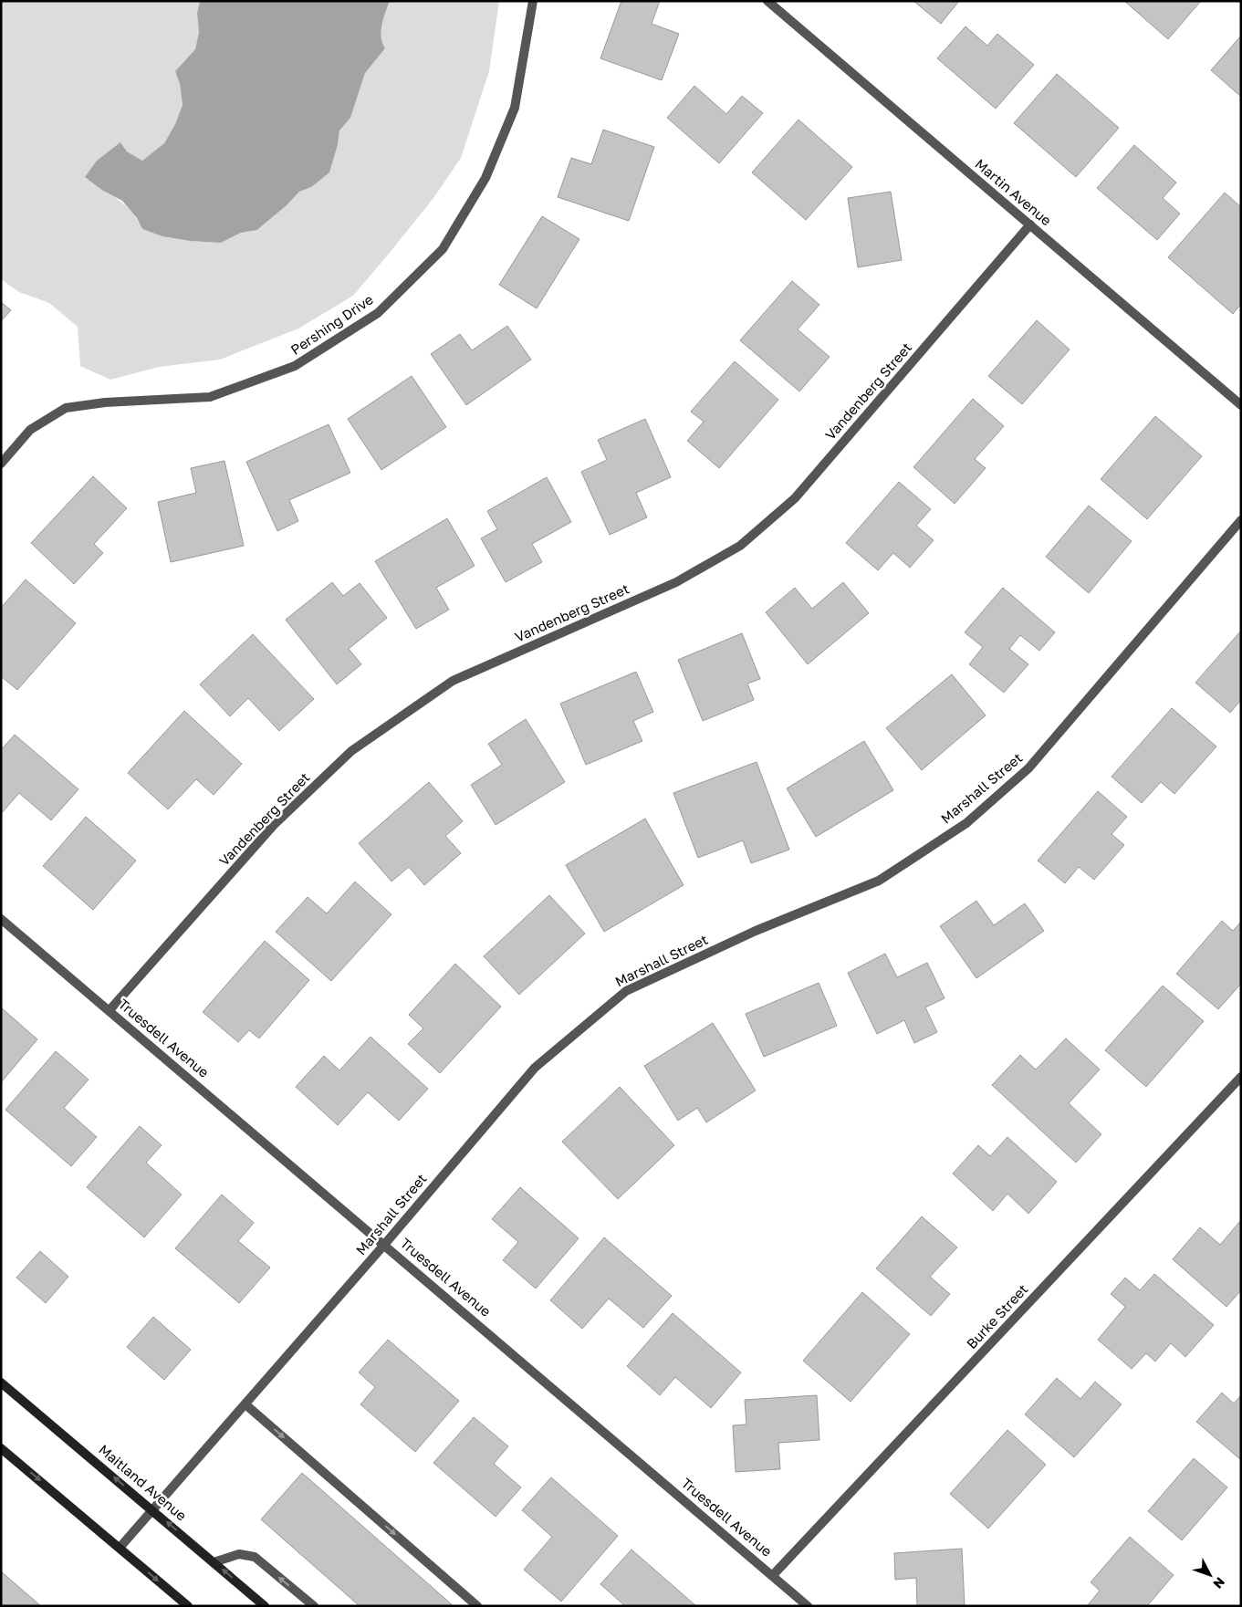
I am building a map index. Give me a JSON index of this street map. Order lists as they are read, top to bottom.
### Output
{
  "streets": {
    "main road": ["Maitland Avenue"],
    "street": [
      "Martin Avenue",
      "Pershing Drive",
      "Vandenberg Street",
      "Marshall Street",
      "Truesdell Avenue",
      "Burke Street"
    ]
  },
  "crossings": [
    ["Martin Avenue", "Vandenberg Street"],
    ["Vandenberg Street", "Truesdell Avenue"],
    ["Marshall Street", "Truesdell Avenue"],
    ["Marshall Street", "Maitland Avenue"],
    ["Truesdell Avenue", "Burke Street"]
  ],
  "north": "bottom right"
}
